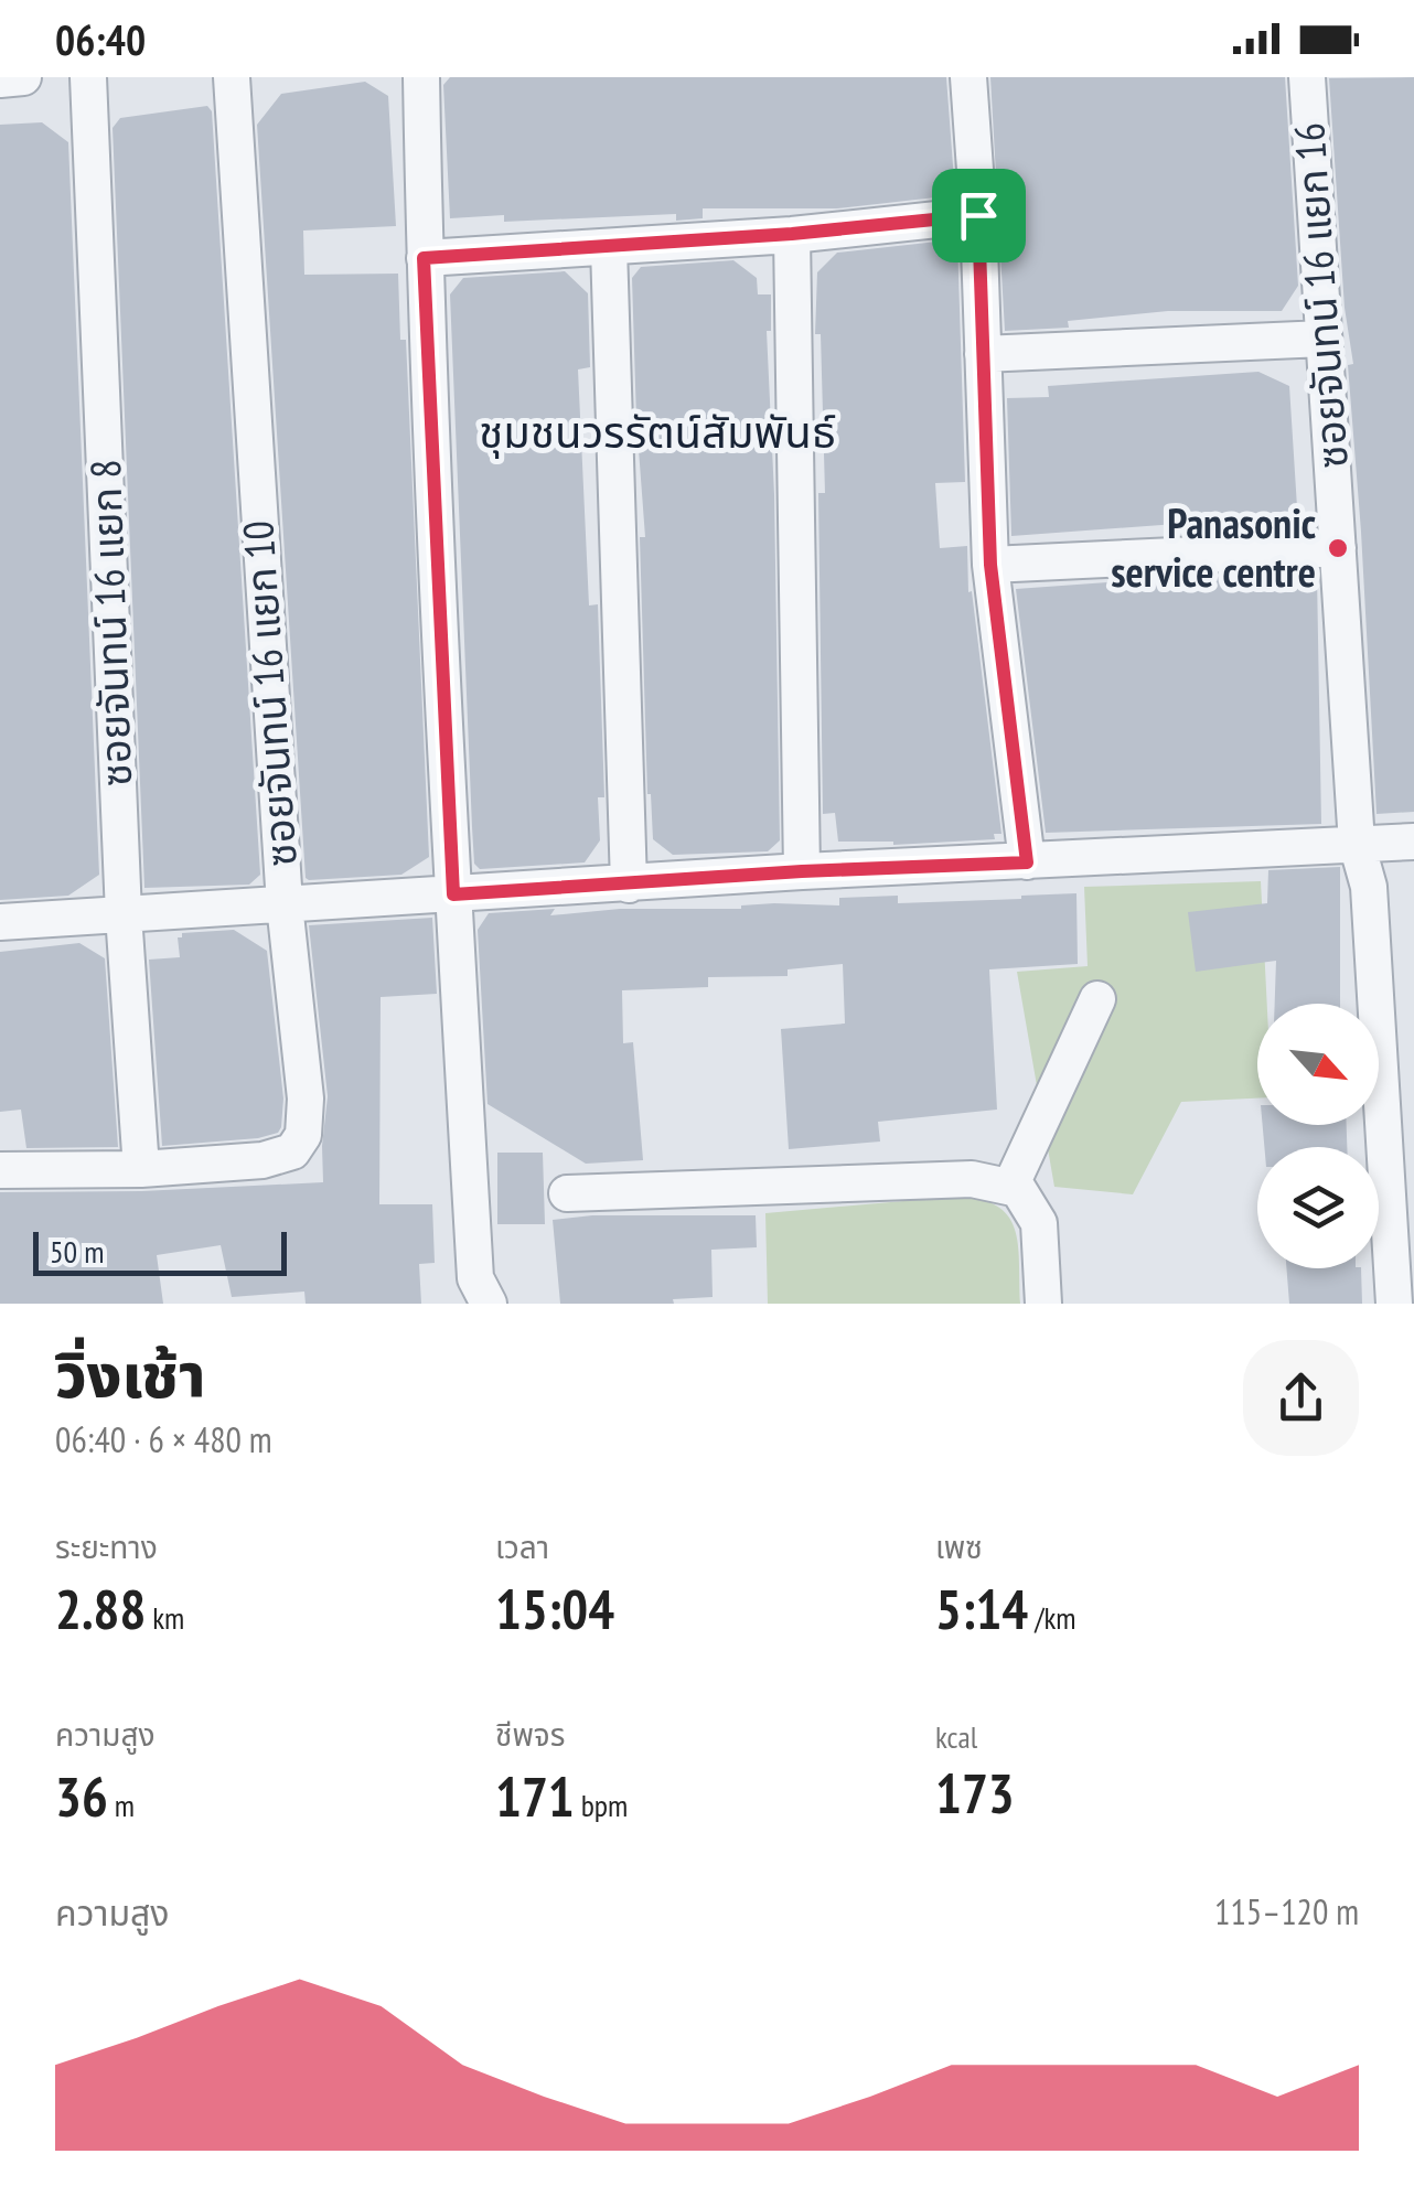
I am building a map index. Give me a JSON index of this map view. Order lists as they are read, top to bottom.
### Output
{
  "streets": {
    "street": ["ซอยจันทน์ 16 แยก 16", "ซอยจันทน์ 16 แยก 8", "ซอยจันทน์ 16 แยก 10"]
  },
  "crossings": [
    ["ซอยจันทน์ 16 แยก 8", "ซอยจันทน์ 16 แยก 10"]
  ],
  "districts": ["ชุมชนวรรัตน์สัมพันธ์"],
  "places": ["Panasonic service centre"],
  "scale_bar": "50 m",
  "north": "bottom right",
  "page": {
    "status": "06:40",
    "scale": "50 m",
    "heading": ["วิ่งเช้า", "06:40 · 6 × 480 m"],
    "stats": [
      ["ระยะทาง", "2.88 km"],
      ["เวลา", "15:04"],
      ["เพซ", "5:14 /km"],
      ["ความสูง", "36 m"],
      ["ชีพจร", "171 bpm"],
      ["kcal", "173"]
    ],
    "chart": ["ความสูง", "115–120 m"]
  }
}
